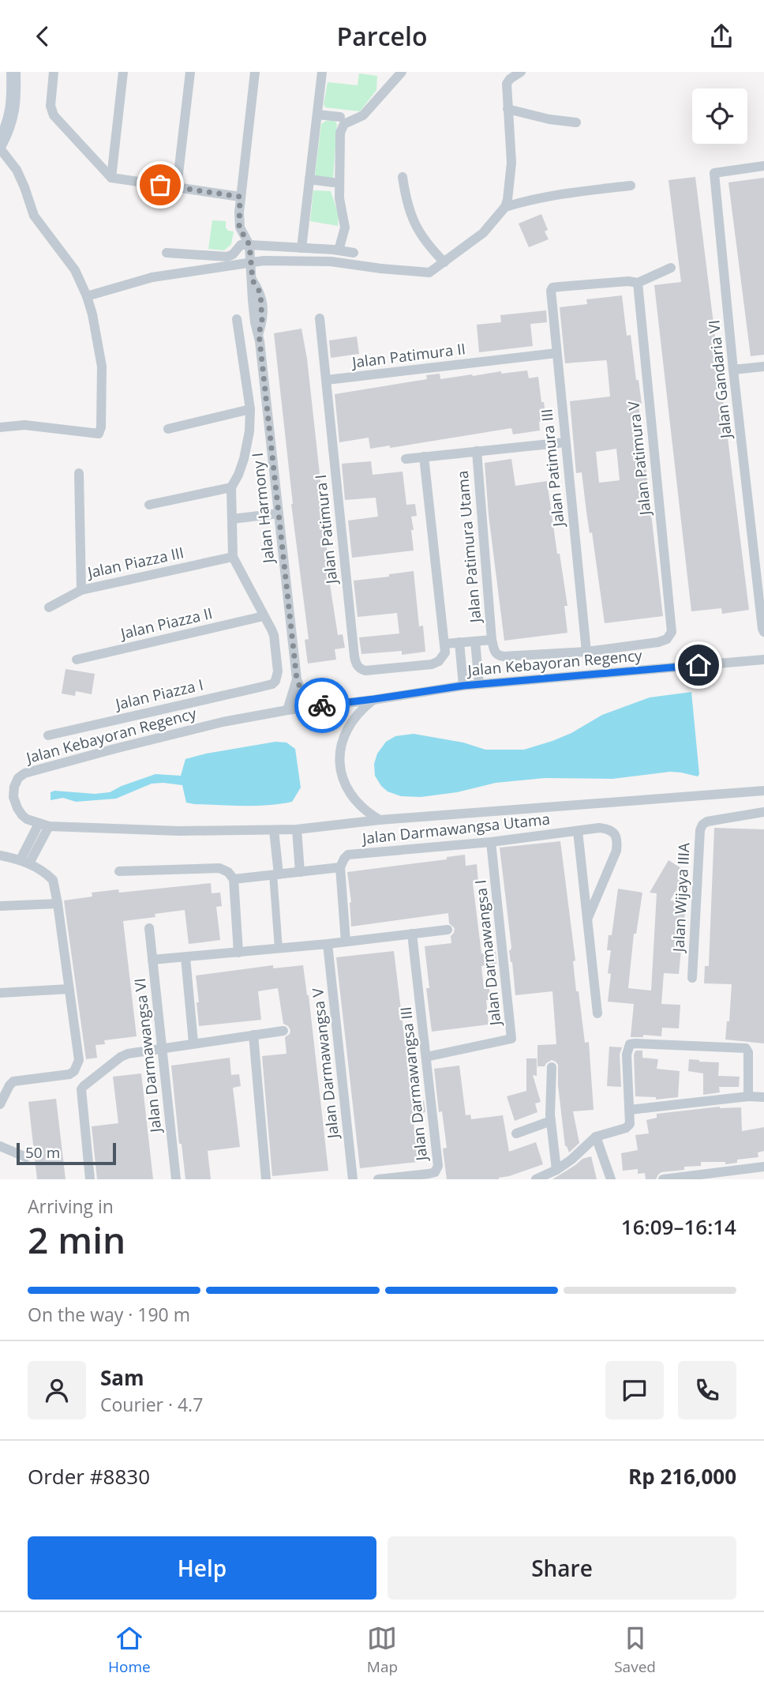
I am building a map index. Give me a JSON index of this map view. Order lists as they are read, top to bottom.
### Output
{
  "streets": {
    "street": [
      "Jalan Patimura II",
      "Jalan Gandaria VI",
      "Jalan Patimura V",
      "Jalan Patimura III",
      "Jalan Harmony I",
      "Jalan Patimura I",
      "Jalan Patimura Utama",
      "Jalan Piazza III",
      "Jalan Piazza II",
      "Jalan Kebayoran Regency",
      "Jalan Piazza I",
      "Jalan Darmawangsa Utama",
      "Jalan Wijaya IIIA",
      "Jalan Darmawangsa I",
      "Jalan Darmawangsa VI",
      "Jalan Darmawangsa V",
      "Jalan Darmawangsa III"
    ]
  },
  "crossings": [
    ["Jalan Patimura II", "Jalan Patimura III"],
    ["Jalan Patimura II", "Jalan Patimura I"],
    ["Jalan Patimura V", "Jalan Patimura III"],
    ["Jalan Patimura V", "Jalan Patimura Utama"],
    ["Jalan Patimura III", "Jalan Patimura Utama"],
    ["Jalan Harmony I", "Jalan Kebayoran Regency"],
    ["Jalan Patimura I", "Jalan Patimura Utama"],
    ["Jalan Patimura Utama", "Jalan Kebayoran Regency"],
    ["Jalan Piazza II", "Jalan Piazza I"],
    ["Jalan Darmawangsa Utama", "Jalan Darmawangsa I"],
    ["Jalan Darmawangsa I", "Jalan Darmawangsa III"]
  ],
  "scale_bar": "50 m",
  "page": {
    "header": "Parcelo",
    "scale": "50 m",
    "heading": ["2 min", "Arriving in", "16:09–16:14"],
    "panel": [
      "Sam",
      "Courier · 4.7",
      "Order #8830",
      "Rp 216,000"
    ],
    "bar": "On the way · 190 m",
    "buttons": ["Help", "Share"],
    "tabs": ["Home", "Map", "Saved"]
  }
}
